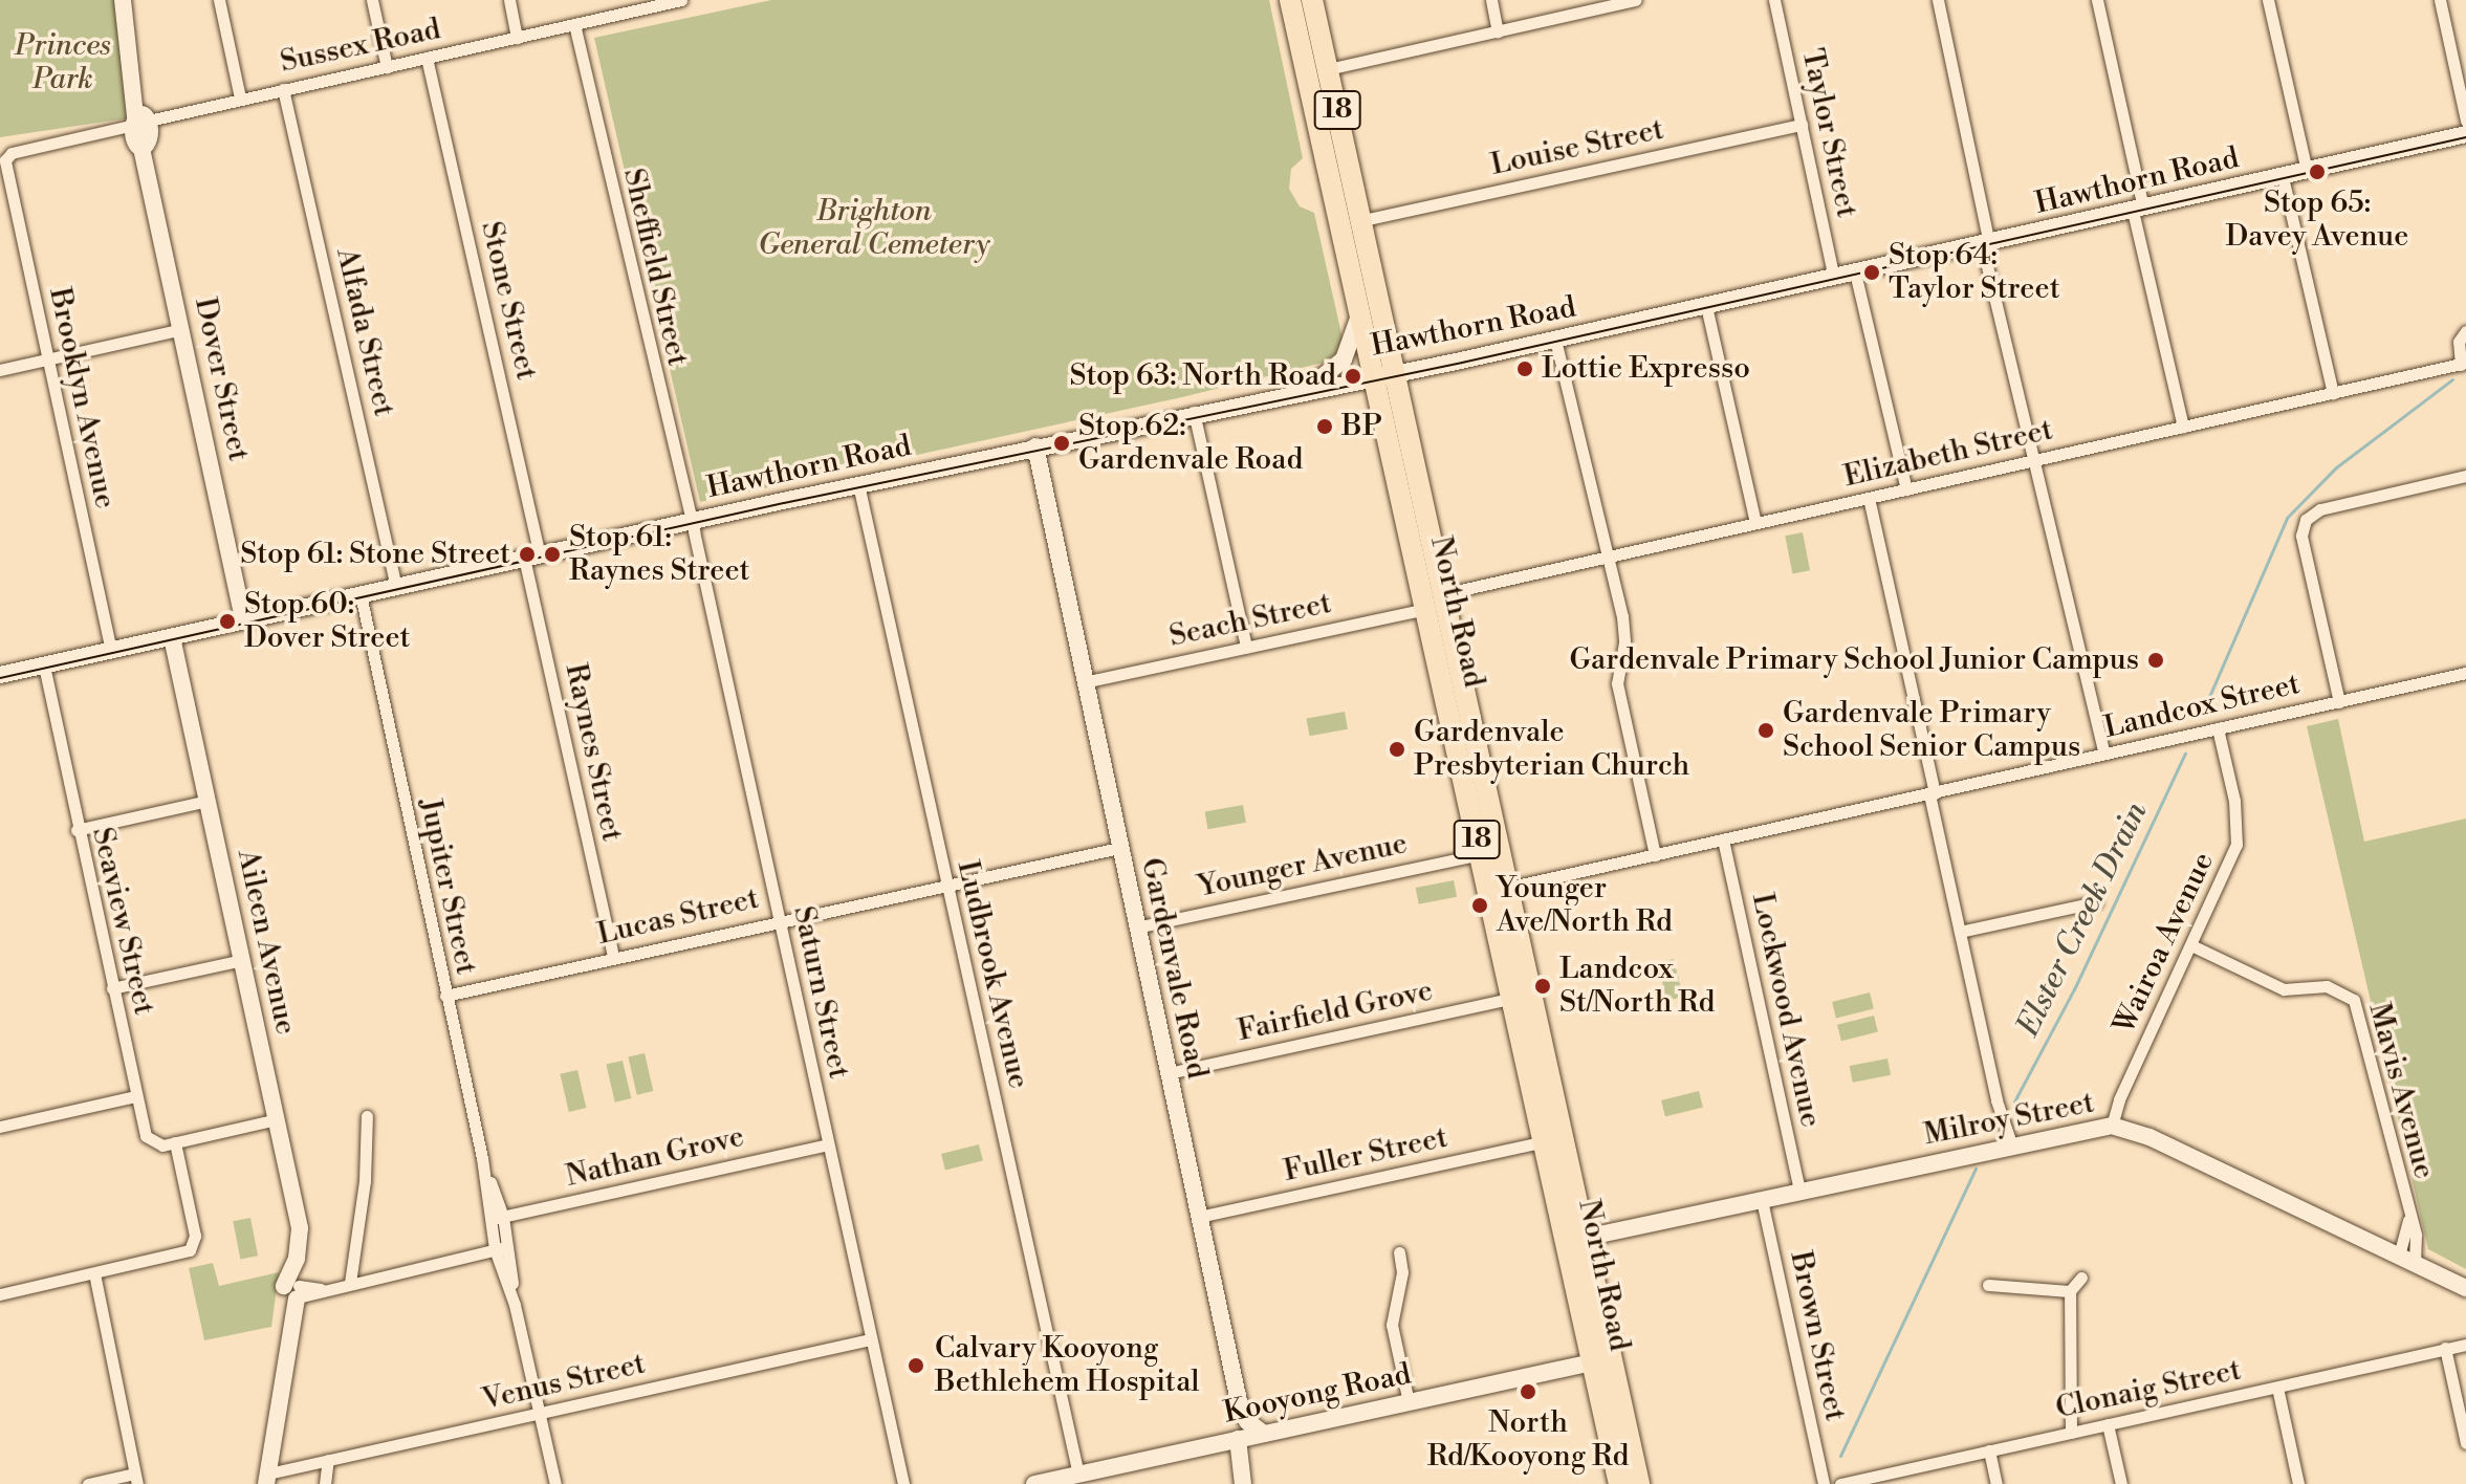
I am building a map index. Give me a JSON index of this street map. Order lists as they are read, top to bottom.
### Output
{
  "streets": {
    "highway": ["18", "North Road"],
    "street": [
      "Sussex Road",
      "Taylor Street",
      "Louise Street",
      "Hawthorn Road",
      "Sheffield Street",
      "Stone Street",
      "Alfada Street",
      "Dover Street",
      "Brooklyn Avenue",
      "Elizabeth Street",
      "Seach Street",
      "Landcox Street",
      "Raynes Street",
      "Younger Avenue",
      "Jupiter Street",
      "Lucas Street",
      "Seaview Street",
      "Aileen Avenue",
      "Wairoa Avenue",
      "Gardenvale Road",
      "Ludbrook Avenue",
      "Saturn Street",
      "Lockwood Avenue",
      "Fairfield Grove",
      "Mavis Avenue",
      "Milroy Street",
      "Fuller Street",
      "Nathan Grove",
      "Brown Street",
      "Venus Street",
      "Clonaig Street",
      "Kooyong Road"
    ]
  },
  "crossings": [
    ["Sussex Road", "Sheffield Street"],
    ["Sussex Road", "Stone Street"],
    ["Sussex Road", "Alfada Street"],
    ["Sussex Road", "Dover Street"],
    ["Sussex Road", "Brooklyn Avenue"],
    ["Taylor Street", "Louise Street"],
    ["Taylor Street", "Hawthorn Road"],
    ["Louise Street", "North Road"],
    ["Hawthorn Road", "Sheffield Street"],
    ["Hawthorn Road", "Stone Street"],
    ["Hawthorn Road", "Alfada Street"],
    ["Hawthorn Road", "Dover Street"],
    ["Hawthorn Road", "Brooklyn Avenue"],
    ["Hawthorn Road", "North Road"],
    ["Hawthorn Road", "Raynes Street"],
    ["Hawthorn Road", "Jupiter Street"],
    ["Hawthorn Road", "Seaview Street"],
    ["Hawthorn Road", "Aileen Avenue"],
    ["Hawthorn Road", "Gardenvale Road"],
    ["Hawthorn Road", "Ludbrook Avenue"],
    ["Hawthorn Road", "Saturn Street"],
    ["Sheffield Street", "Saturn Street"],
    ["Stone Street", "Raynes Street"],
    ["Elizabeth Street", "North Road"],
    ["Elizabeth Street", "Seach Street"],
    ["North Road", "Seach Street"],
    ["North Road", "Landcox Street"],
    ["North Road", "Younger Avenue"],
    ["North Road", "Fairfield Grove"],
    ["North Road", "Milroy Street"],
    ["North Road", "Fuller Street"],
    ["North Road", "Kooyong Road"],
    ["Seach Street", "Gardenvale Road"],
    ["Landcox Street", "Wairoa Avenue"],
    ["Landcox Street", "Lockwood Avenue"],
    ["Raynes Street", "Lucas Street"],
    ["Younger Avenue", "Gardenvale Road"],
    ["Jupiter Street", "Lucas Street"],
    ["Jupiter Street", "Nathan Grove"],
    ["Jupiter Street", "Venus Street"],
    ["Lucas Street", "Gardenvale Road"],
    ["Lucas Street", "Ludbrook Avenue"],
    ["Lucas Street", "Saturn Street"],
    ["Aileen Avenue", "Venus Street"],
    ["Wairoa Avenue", "Mavis Avenue"],
    ["Wairoa Avenue", "Milroy Street"],
    ["Gardenvale Road", "Fairfield Grove"],
    ["Gardenvale Road", "Fuller Street"],
    ["Gardenvale Road", "Kooyong Road"],
    ["Ludbrook Avenue", "Kooyong Road"],
    ["Saturn Street", "Nathan Grove"],
    ["Saturn Street", "Venus Street"],
    ["Lockwood Avenue", "Milroy Street"],
    ["Mavis Avenue", "Milroy Street"],
    ["Milroy Street", "Brown Street"]
  ],
  "water": ["Elster Creek Drain"],
  "parks": ["Princes Park", "Brighton General Cemetery"],
  "places": [
    "Stop 65: Davey Avenue",
    "Stop 64: Taylor Street",
    "Lottie Expresso",
    "Stop 63: North Road",
    "BP",
    "Stop 62: Gardenvale Road",
    "Stop 61: Stone Street",
    "Stop 61: Raynes Street",
    "Stop 60: Dover Street",
    "Gardenvale Primary School Junior Campus",
    "Gardenvale Primary School Senior Campus",
    "Gardenvale Presbyterian Church",
    "Younger Ave/North Rd",
    "Landcox St/North Rd",
    "Calvary Kooyong Bethlehem Hospital",
    "North Rd/Kooyong Rd"
  ]
}
